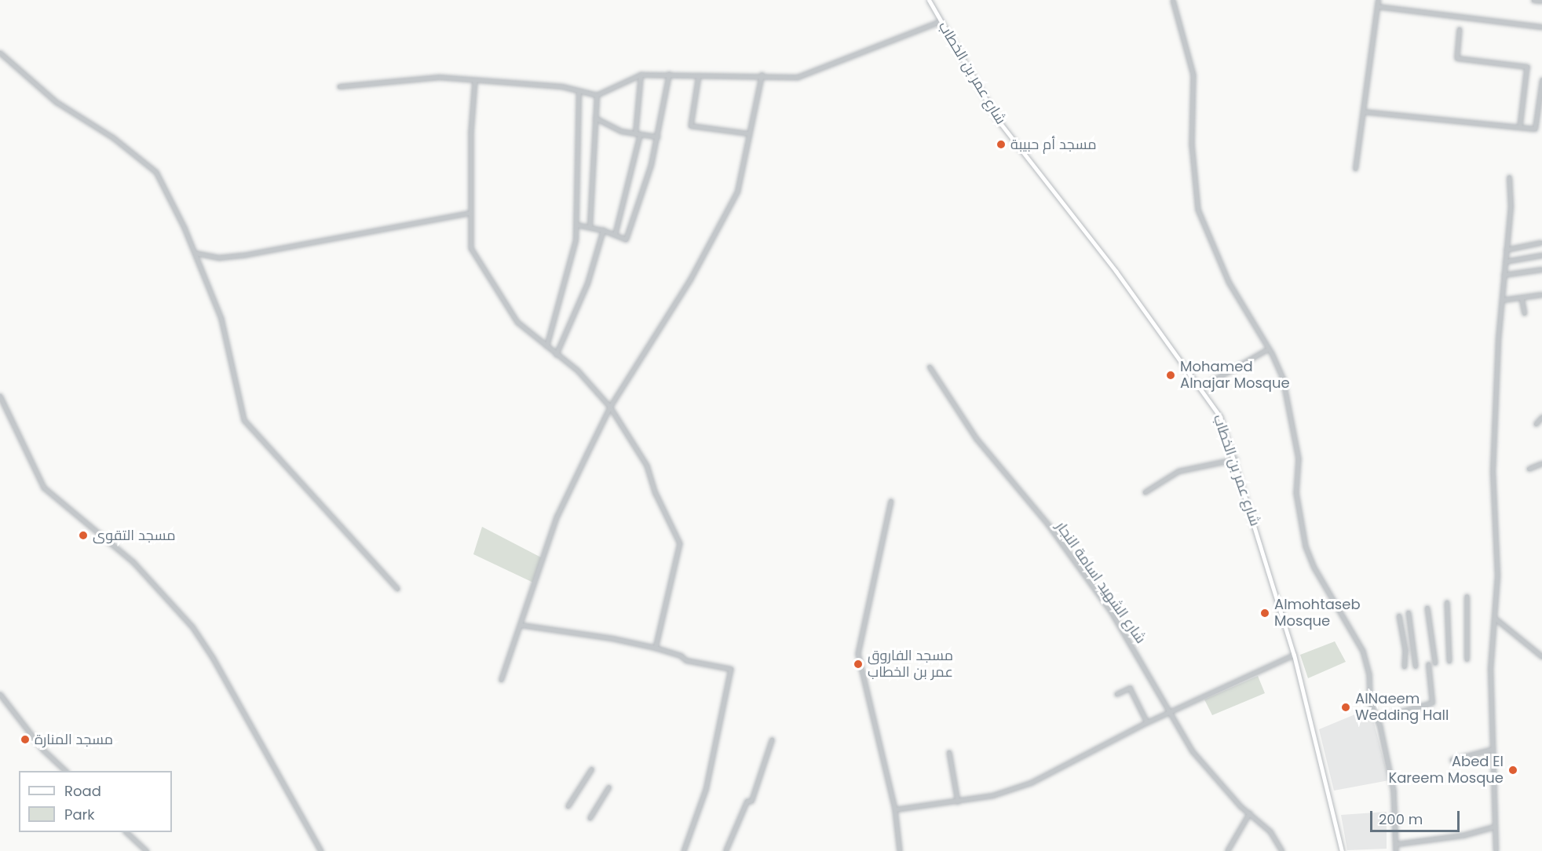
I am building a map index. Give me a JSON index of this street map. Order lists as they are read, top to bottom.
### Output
{
  "streets": {
    "main road": ["شارع عمر بن الخطاب"],
    "street": ["شارع الشهيد اسامة النجار"]
  },
  "places": [
    "مسجد أم حبيبة",
    "Mohamed Alnajar Mosque",
    "مسجد التقوى",
    "Almohtaseb Mosque",
    "مسجد الفاروق عمر بن الخطاب",
    "AlNaeem Wedding Hall",
    "مسجد المنارة",
    "Abed El Kareem Mosque"
  ],
  "legend": ["Road", "Park"],
  "scale_bar": "200 m"
}
